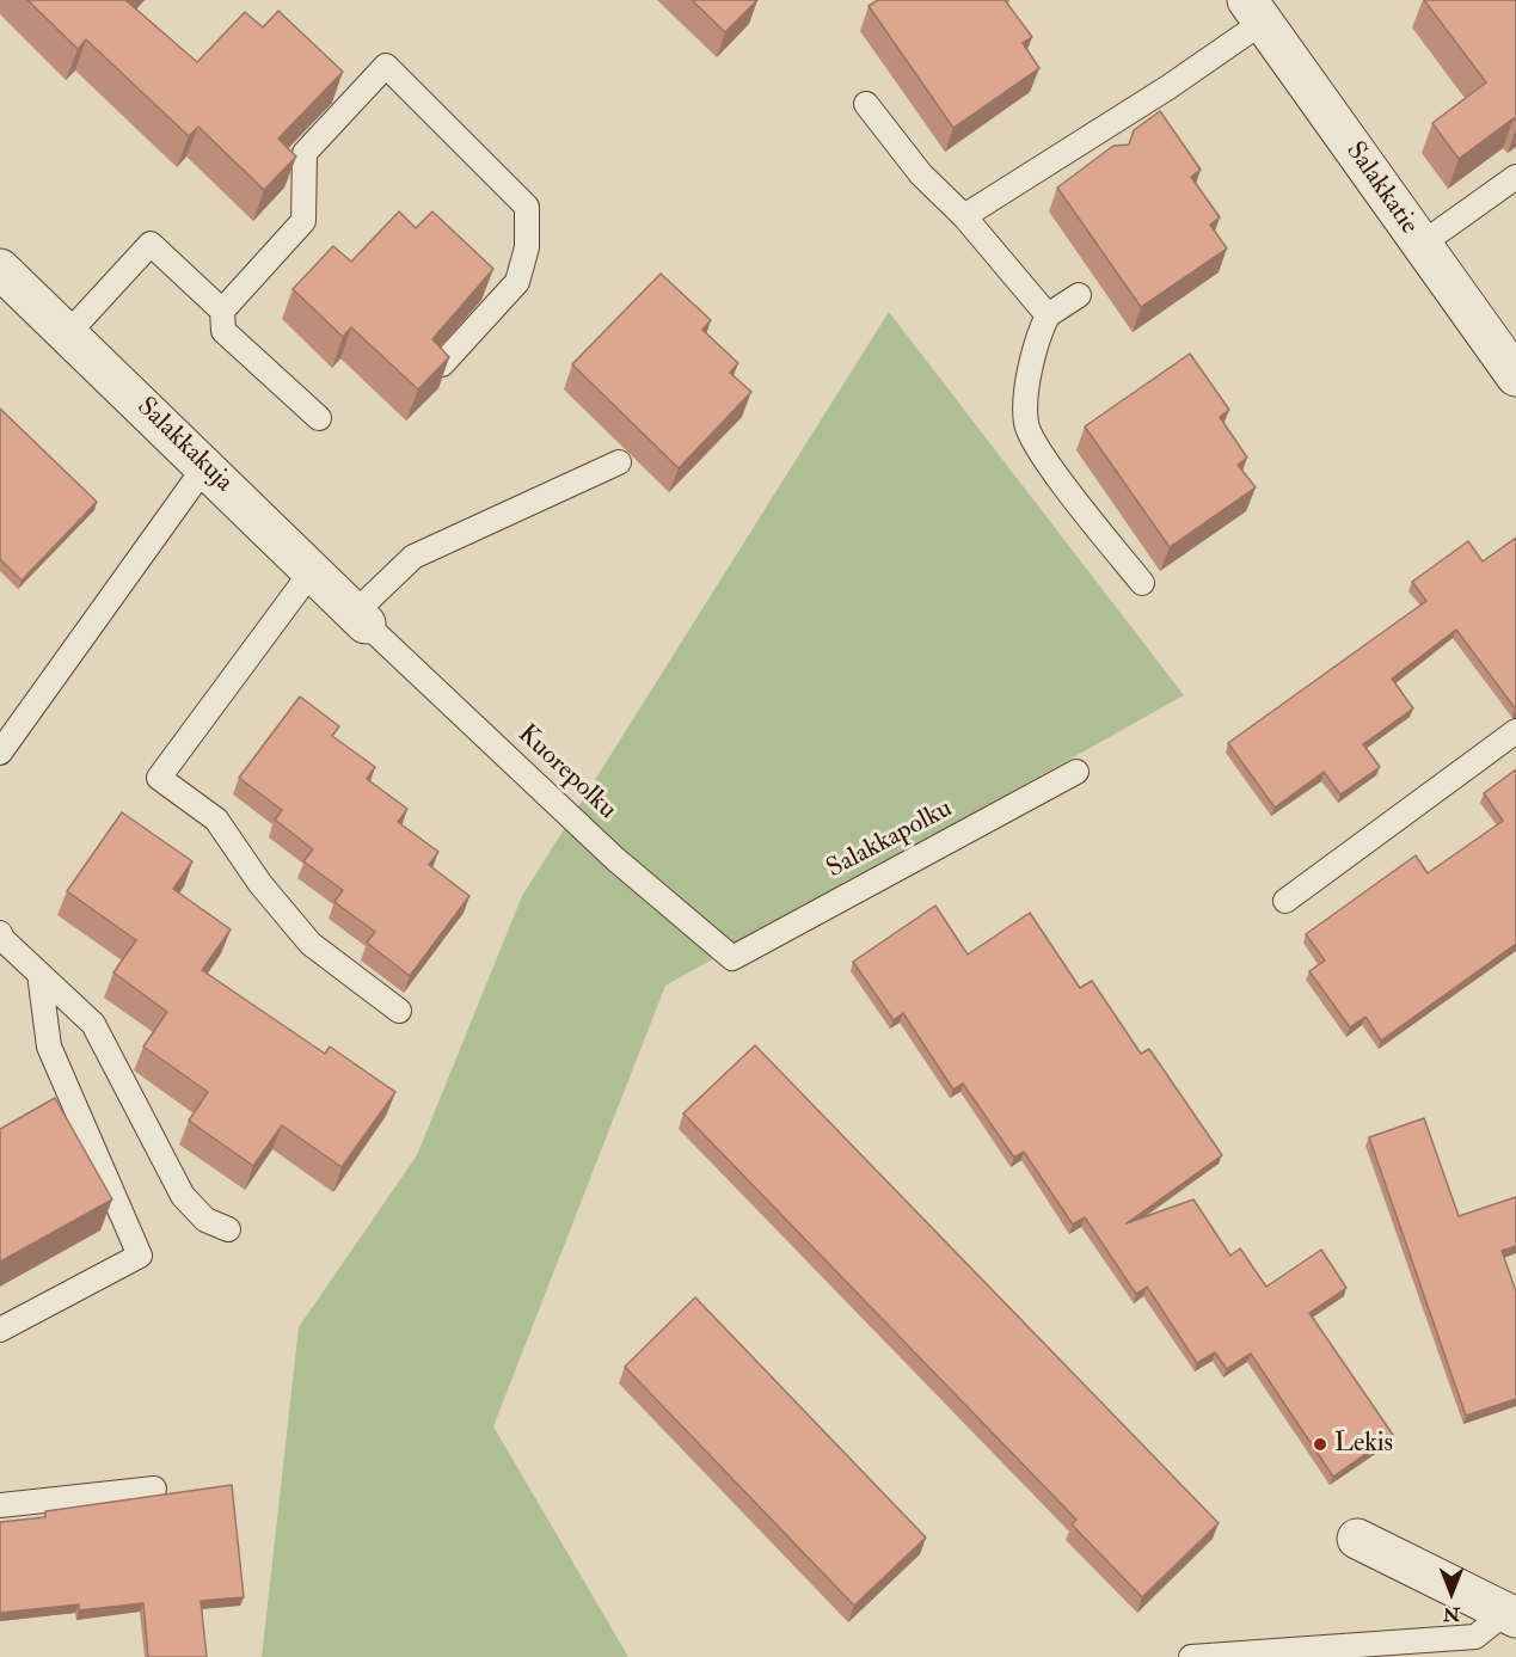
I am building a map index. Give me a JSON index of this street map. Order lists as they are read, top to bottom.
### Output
{
  "streets": {
    "street": ["Salakkatie", "Salakkakuja"],
    "lane": ["Kuorepolku", "Salakkapolku"]
  },
  "crossings": [
    ["Salakkakuja", "Kuorepolku"],
    ["Kuorepolku", "Salakkapolku"]
  ],
  "places": ["Lekis"],
  "north": "bottom"
}
